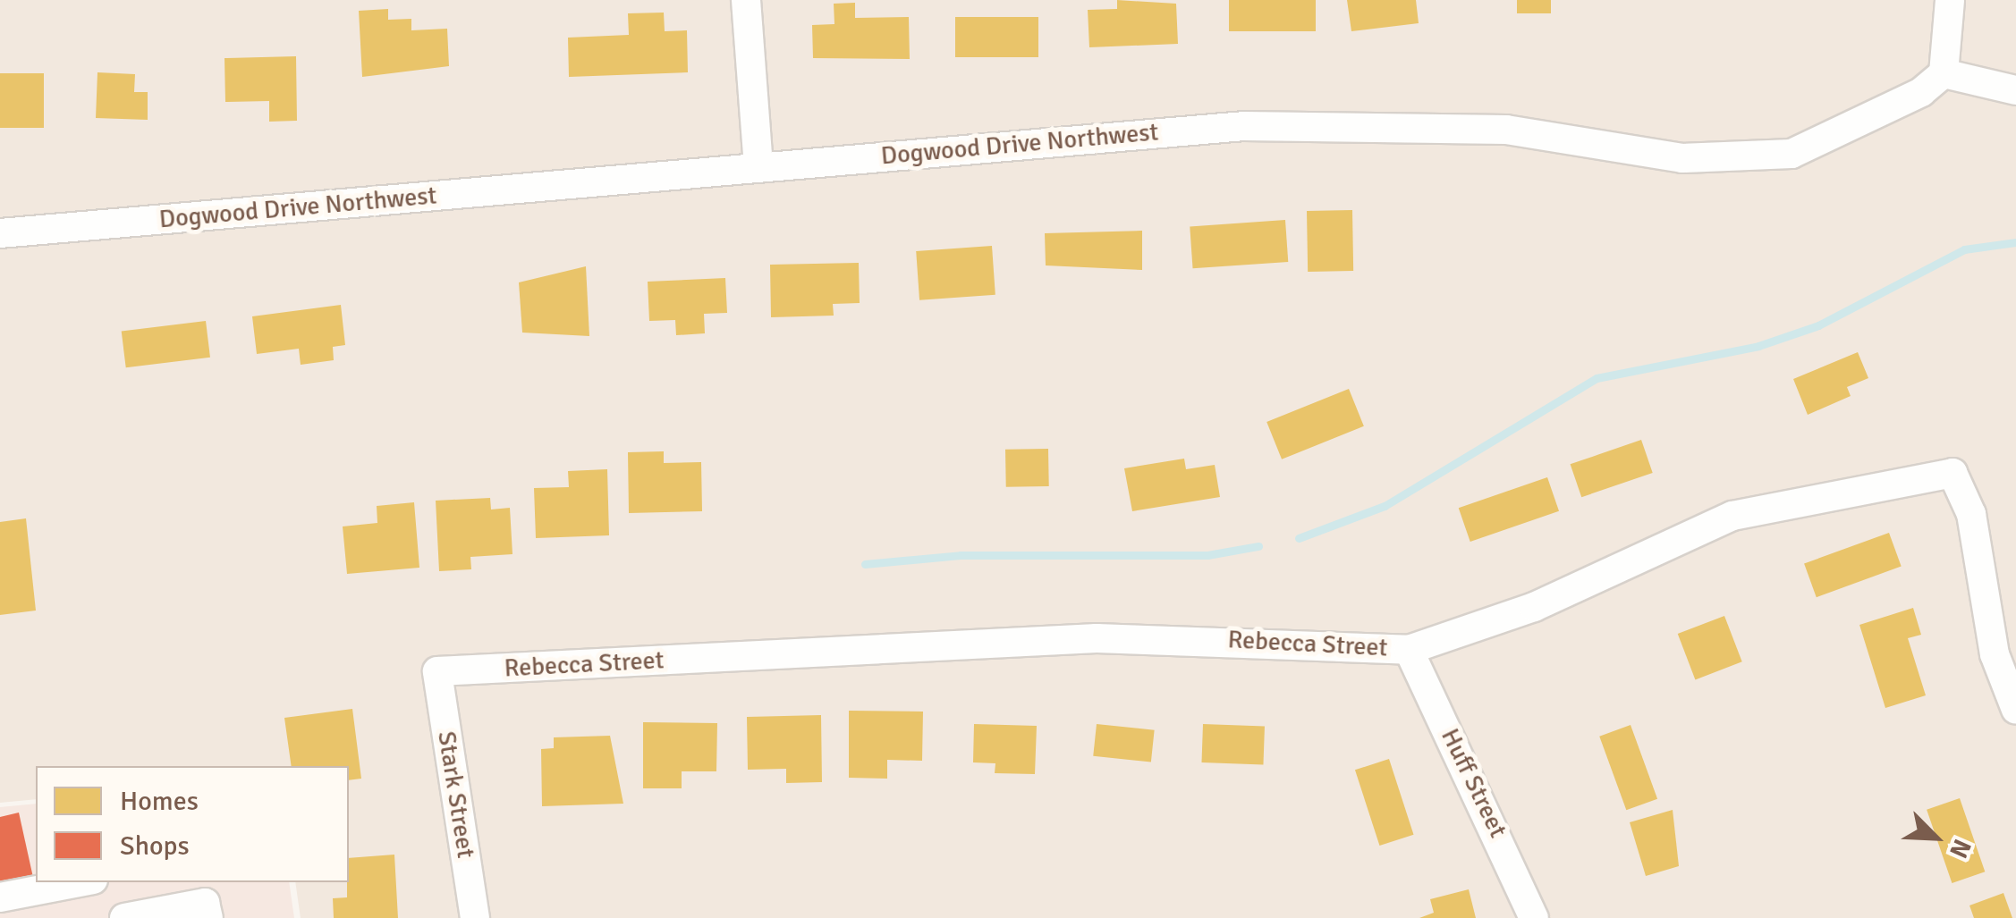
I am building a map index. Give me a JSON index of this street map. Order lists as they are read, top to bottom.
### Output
{
  "streets": {
    "street": [
      "Dogwood Drive Northwest",
      "Rebecca Street",
      "Huff Street",
      "Stark Street"
    ]
  },
  "crossings": [
    ["Rebecca Street", "Huff Street"],
    ["Rebecca Street", "Stark Street"]
  ],
  "legend": ["Homes", "Shops"],
  "north": "bottom right"
}
